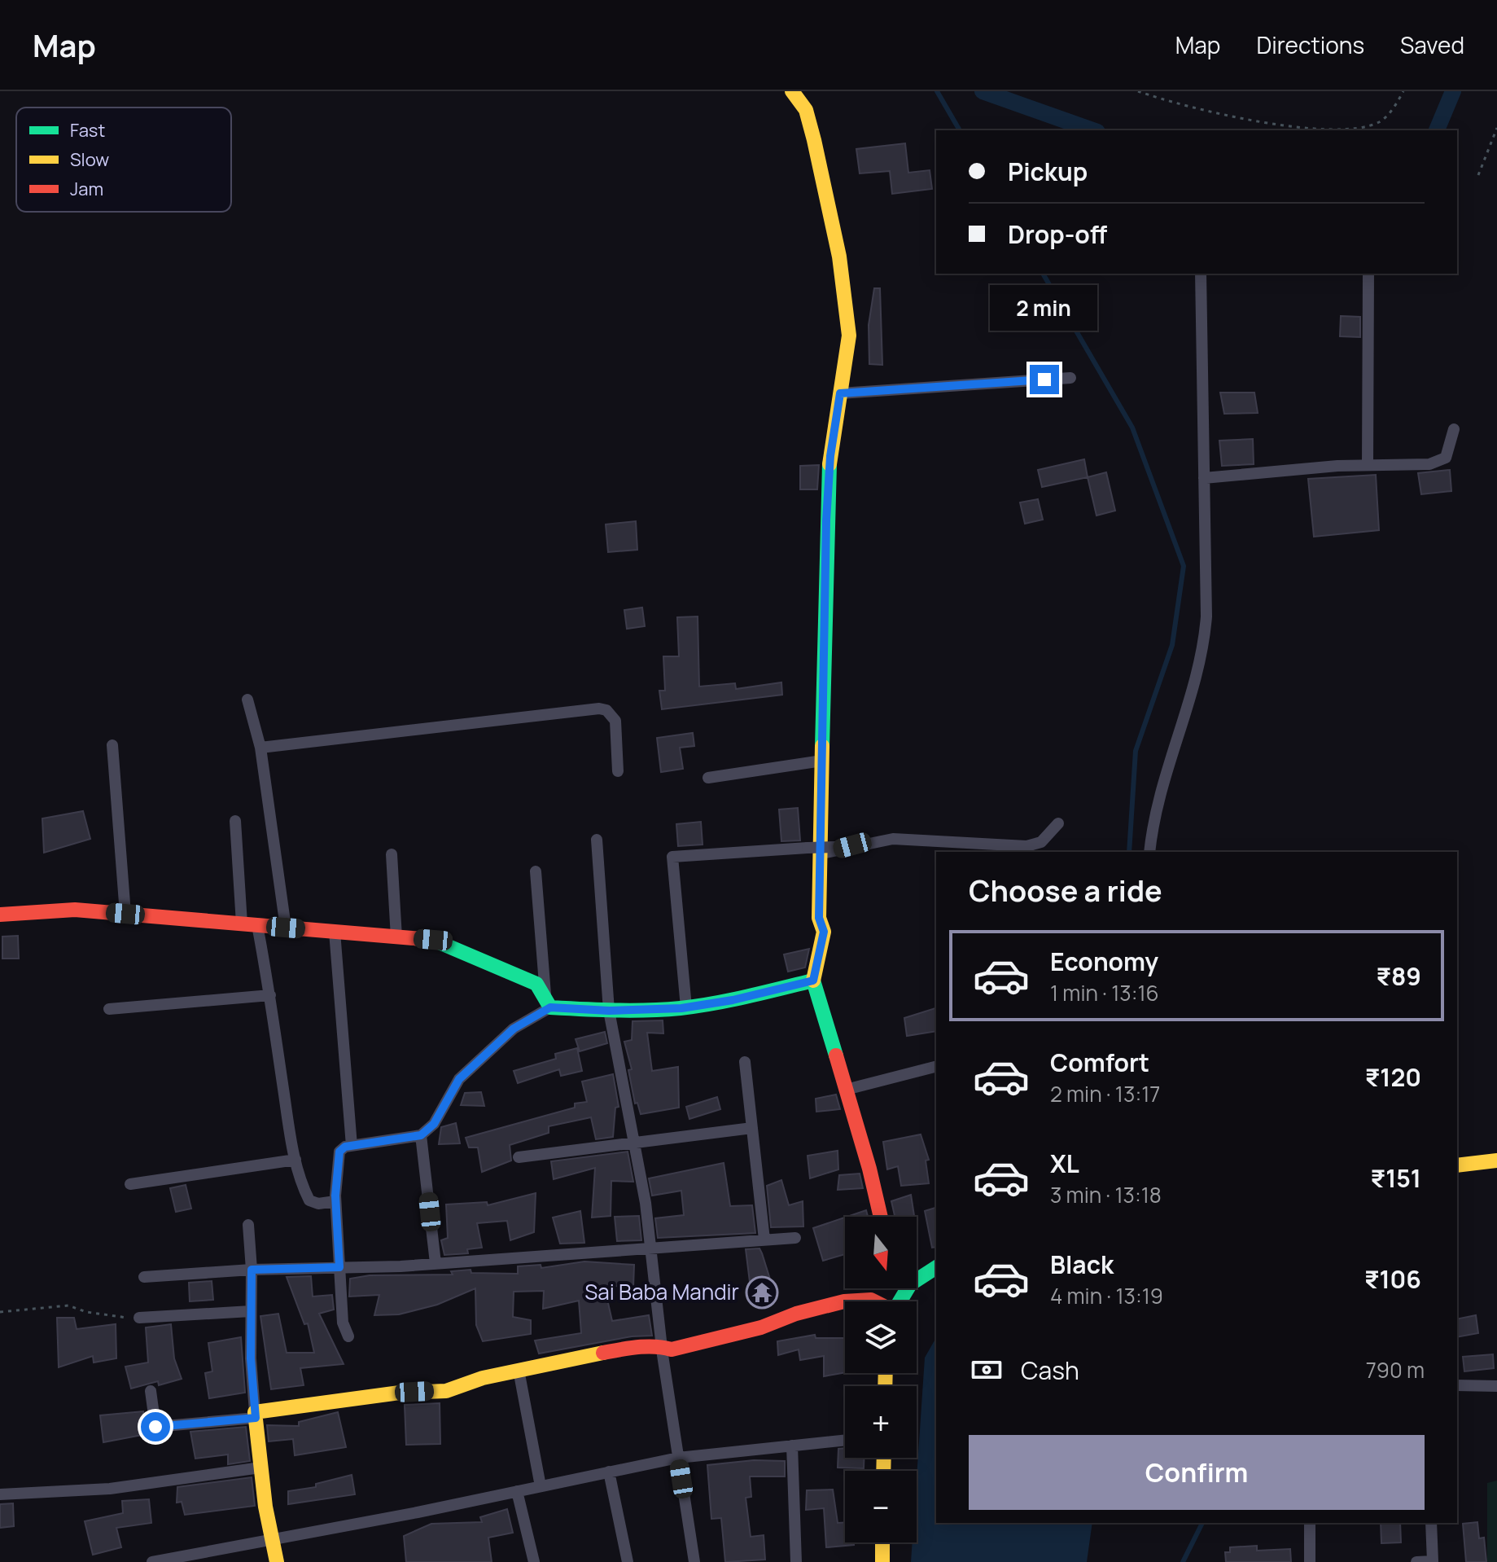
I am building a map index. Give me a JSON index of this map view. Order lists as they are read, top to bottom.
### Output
{
  "places": {
    "temple": ["Sai Baba Mandir"]
  },
  "legend": ["Fast", "Slow", "Jam"],
  "north": "bottom",
  "page": {
    "header": "Map",
    "nav": ["Map", "Directions", "Saved"],
    "banner": ["Pickup", "Drop-off"],
    "bubble": "2 min",
    "heading": "Choose a ride",
    "list": [
      {
        "name": "Economy",
        "note": "1 min · 13:16",
        "value": "₹89"
      },
      {
        "name": "Comfort",
        "note": "2 min · 13:17",
        "value": "₹120"
      },
      {
        "name": "XL",
        "note": "3 min · 13:18",
        "value": "₹151"
      },
      {
        "name": "Black",
        "note": "4 min · 13:19",
        "value": "₹106"
      }
    ],
    "map_buttons": ["+", "−"],
    "pay": ["Cash", "790 m"],
    "buttons": "Confirm"
  }
}
